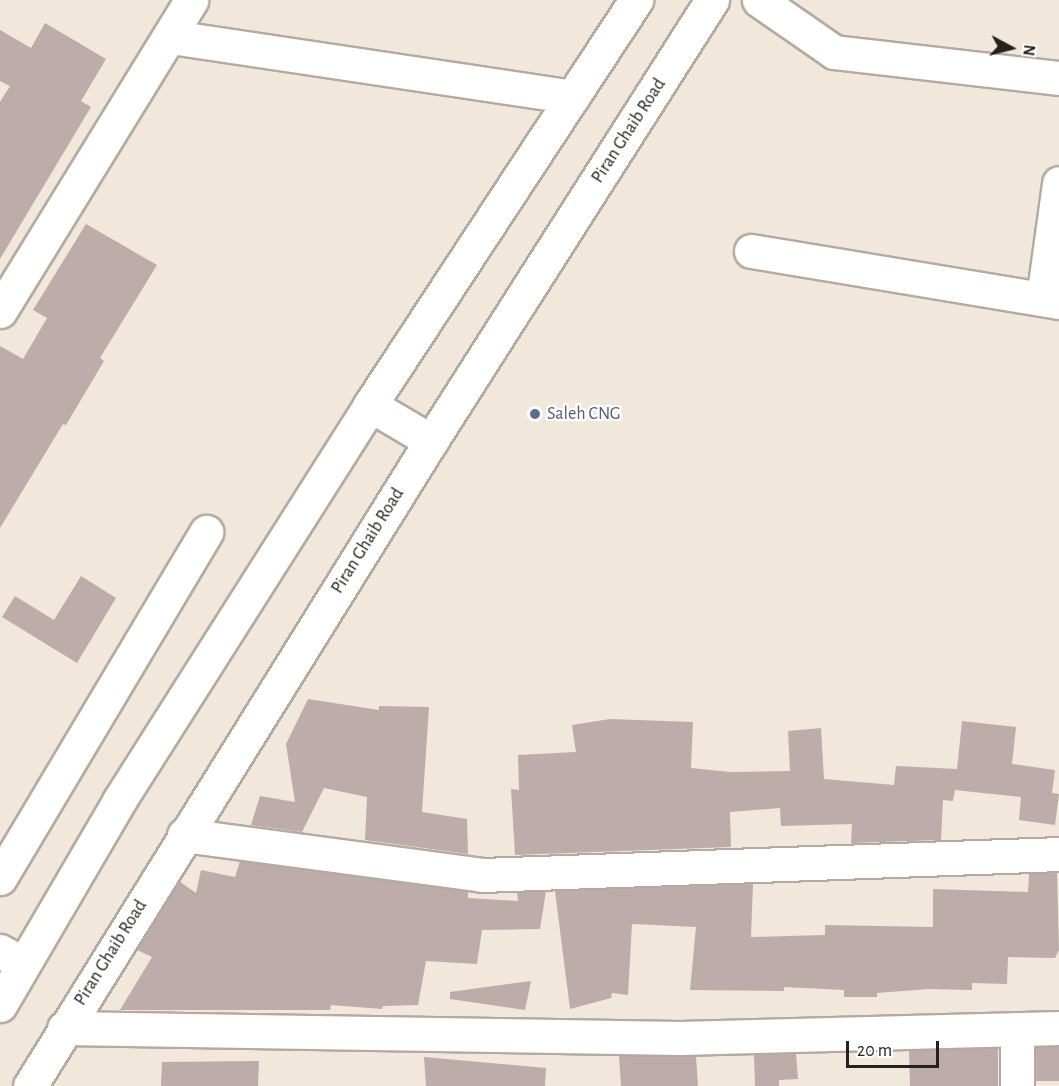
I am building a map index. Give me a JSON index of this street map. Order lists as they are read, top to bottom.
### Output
{
  "streets": {
    "street": ["Piran Ghaib Road"]
  },
  "places": ["Saleh CNG"],
  "scale_bar": "20 m",
  "north": "right"
}
